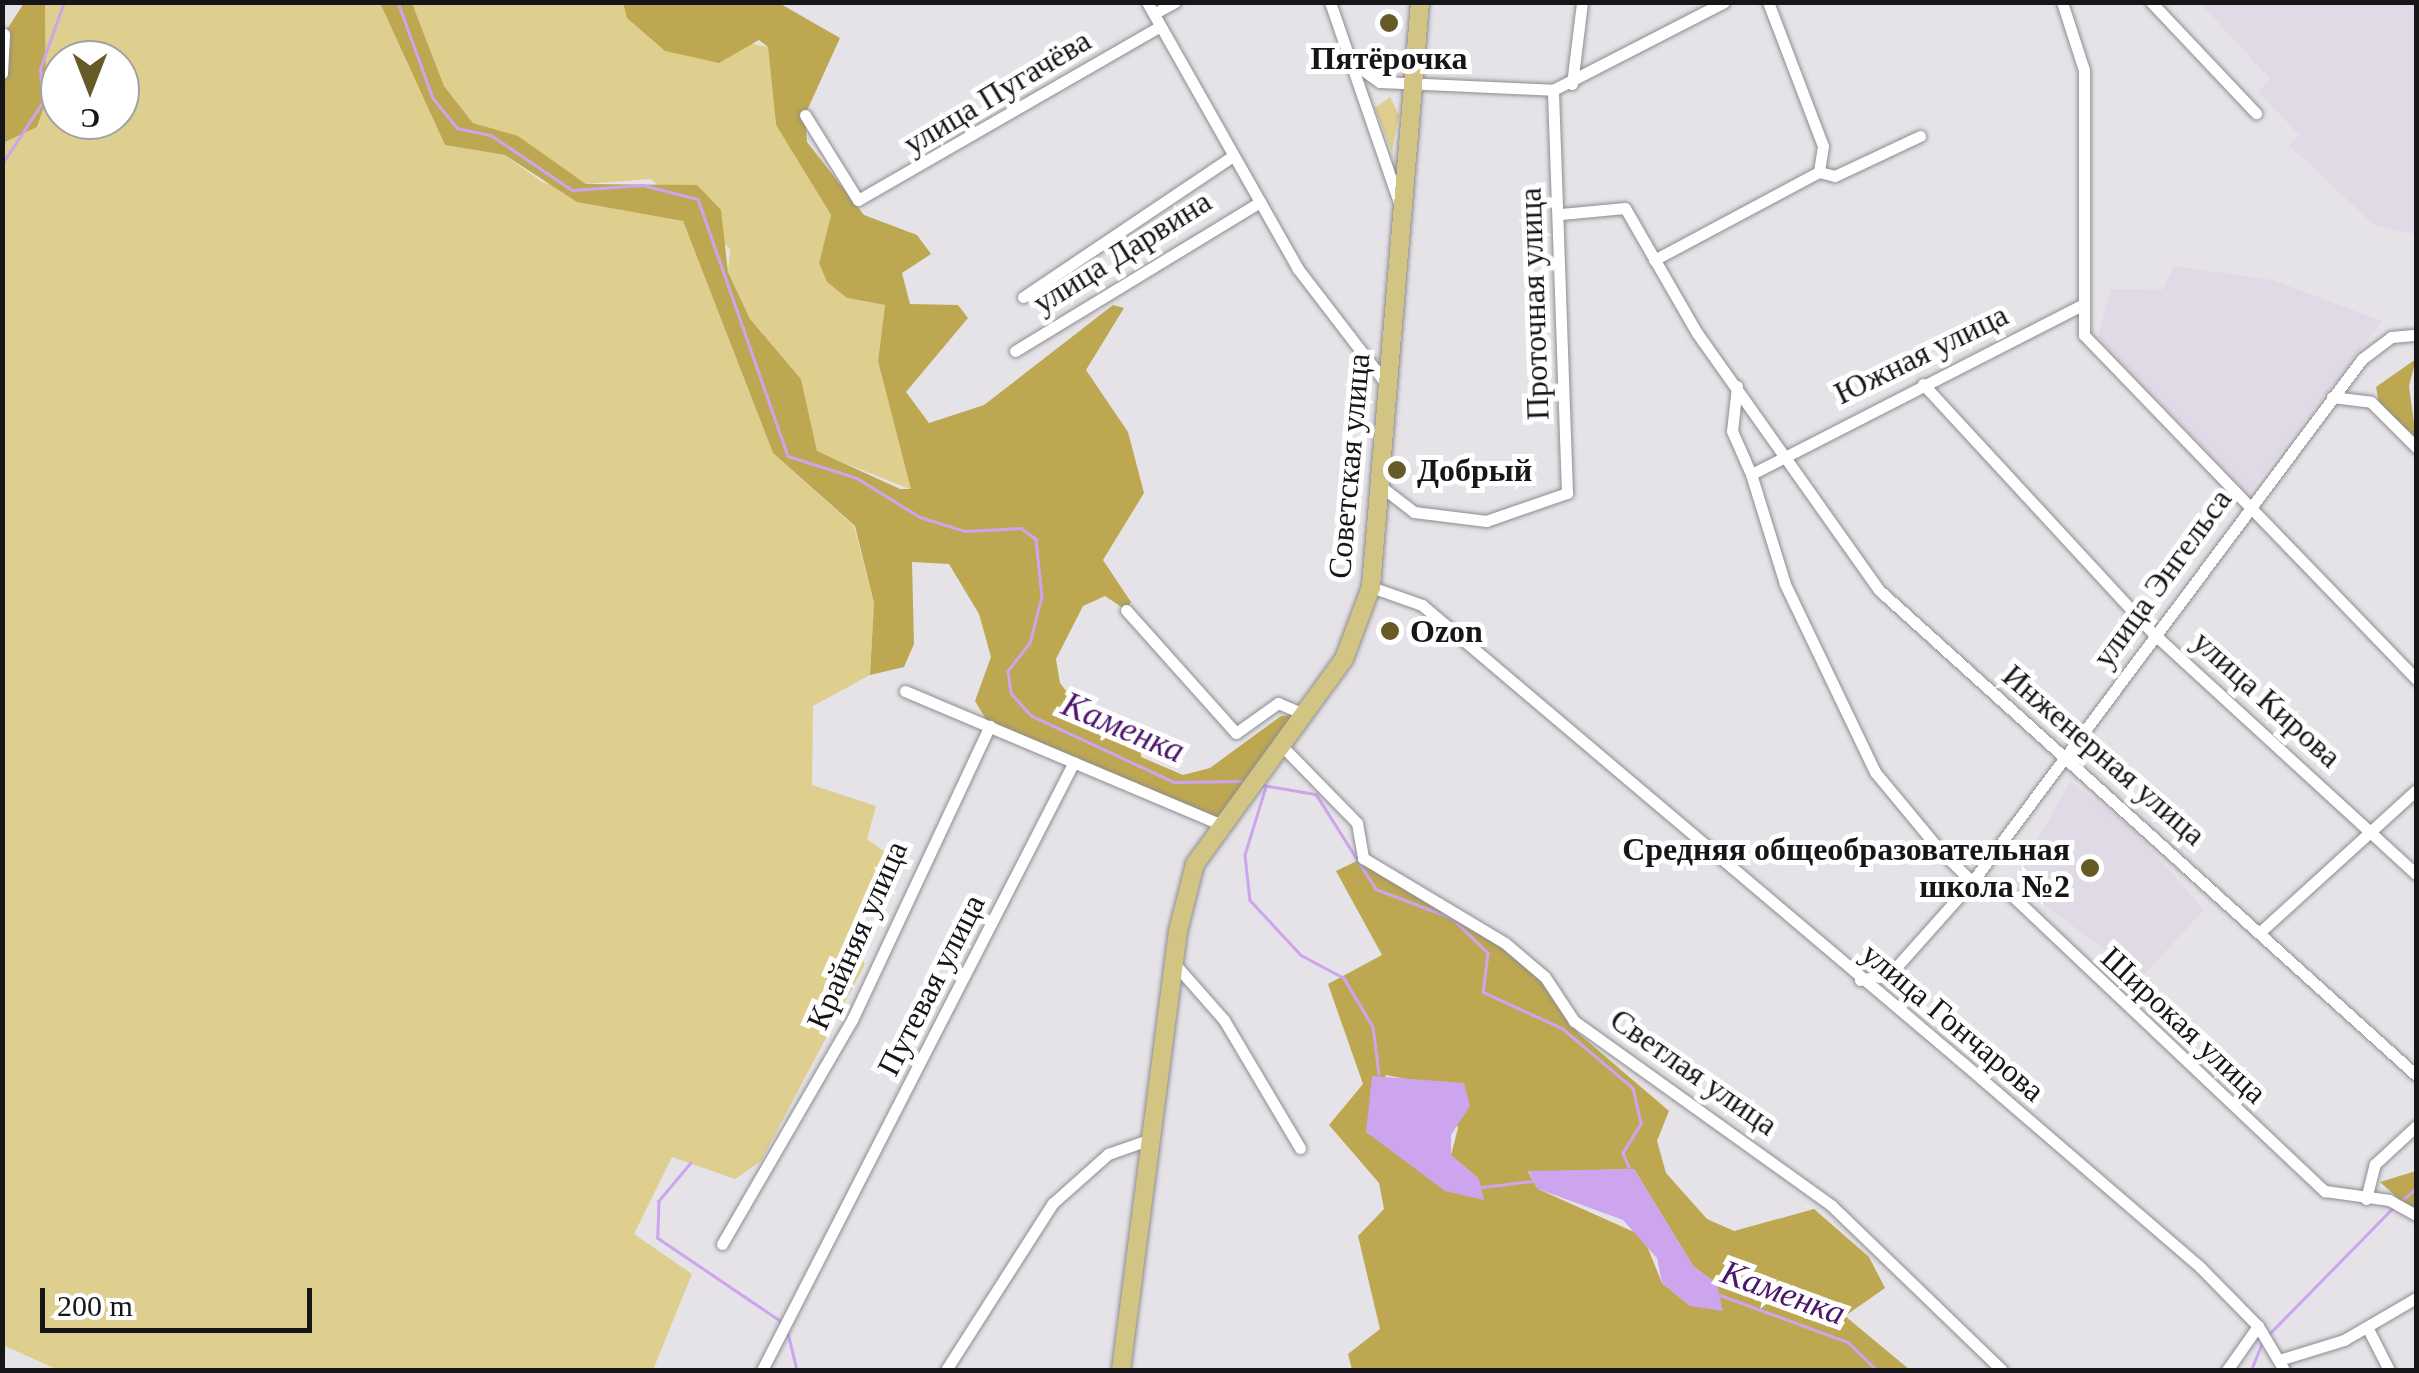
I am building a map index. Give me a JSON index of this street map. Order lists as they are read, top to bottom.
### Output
{
  "streets": {
    "main road": ["Советская улица"],
    "street": [
      "улица Пугачёва",
      "улица Дарвина",
      "Проточная улица",
      "Южная улица",
      "улица Энгельса",
      "улица Кирова",
      "Инженерная улица",
      "Крайняя улица",
      "Путевая улица",
      "улица Гончарова",
      "Широкая улица",
      "Светлая улица"
    ]
  },
  "crossings": [
    ["улица Пугачёва", "улица Дарвина"],
    ["улица Дарвина", "Советская улица"],
    ["Проточная улица", "Советская улица"],
    ["Южная улица", "улица Кирова"],
    ["Южная улица", "Инженерная улица"],
    ["Советская улица", "улица Гончарова"],
    ["Советская улица", "Светлая улица"],
    ["улица Энгельса", "улица Кирова"],
    ["улица Энгельса", "Инженерная улица"],
    ["улица Энгельса", "Широкая улица"]
  ],
  "water": ["Каменка"],
  "places": [
    "Пятёрочка",
    "Добрый",
    "Ozon",
    "Средняя общеобразовательная школа №2"
  ],
  "scale_bar": "200 m",
  "north": "bottom"
}
